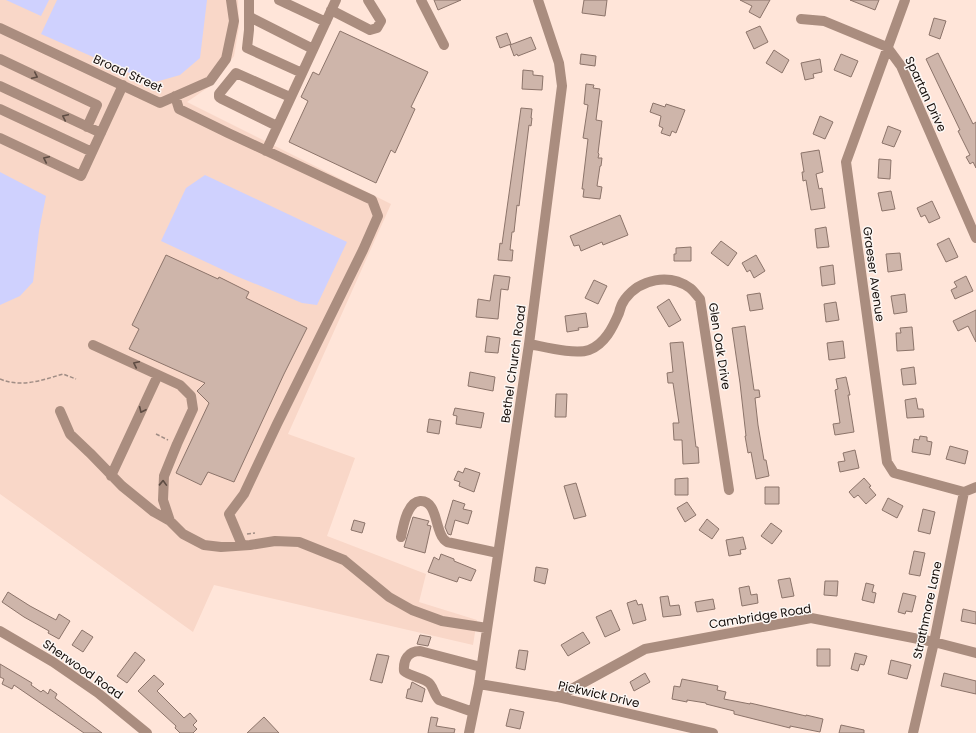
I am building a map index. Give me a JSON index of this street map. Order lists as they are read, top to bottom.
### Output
{
  "streets": {
    "street": [
      "Broad Street",
      "Spartan Drive",
      "Graeser Avenue",
      "Glen Oak Drive",
      "Bethel Church Road",
      "Strathmore Lane",
      "Cambridge Road",
      "Sherwood Road",
      "Pickwick Drive"
    ]
  },
  "crossings": [
    ["Spartan Drive", "Graeser Avenue"],
    ["Graeser Avenue", "Strathmore Lane"],
    ["Glen Oak Drive", "Bethel Church Road"],
    ["Bethel Church Road", "Pickwick Drive"],
    ["Strathmore Lane", "Cambridge Road"],
    ["Cambridge Road", "Pickwick Drive"]
  ]
}
